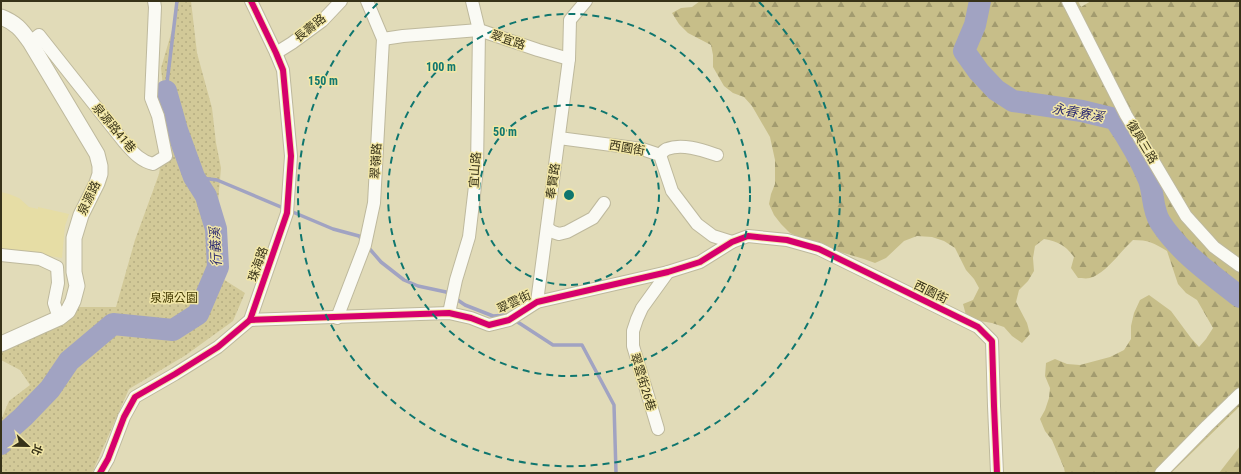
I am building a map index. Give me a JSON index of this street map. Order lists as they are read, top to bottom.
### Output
{
  "streets": {
    "street": [
      "長壽路",
      "翠宜路",
      "泉源路41巷",
      "復興三路",
      "西園街",
      "翠嶺路",
      "宜山路",
      "奉賢路",
      "泉源路",
      "珠海路",
      "翠雲街",
      "翠雲街26巷"
    ]
  },
  "crossings": [
    ["長壽路", "珠海路"],
    ["翠宜路", "翠嶺路"],
    ["翠宜路", "宜山路"],
    ["翠宜路", "奉賢路"],
    ["泉源路41巷", "泉源路"],
    ["西園街", "奉賢路"],
    ["西園街", "翠雲街"],
    ["翠嶺路", "翠雲街"],
    ["宜山路", "翠雲街"],
    ["奉賢路", "翠雲街"],
    ["珠海路", "翠雲街"],
    ["翠雲街", "翠雲街26巷"]
  ],
  "water": ["永春寮溪", "行義溪"],
  "parks": ["泉源公園"],
  "north": "right",
  "rings": ["100 m", "150 m", "50 m"]
}
